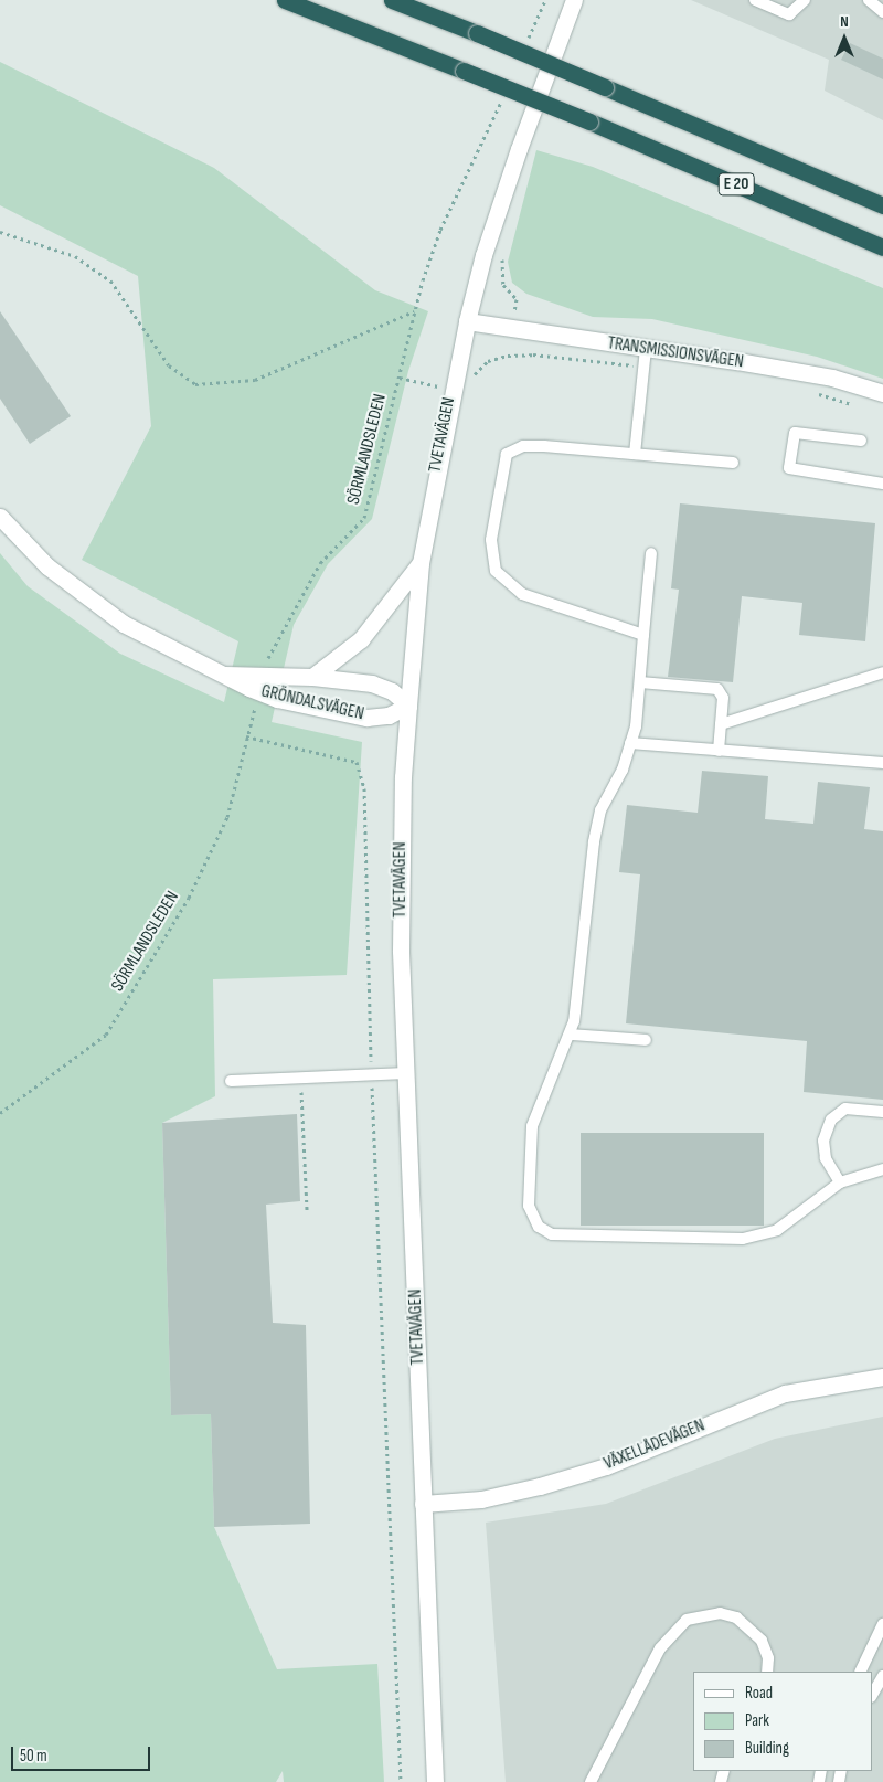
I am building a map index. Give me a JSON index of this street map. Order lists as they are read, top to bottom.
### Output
{
  "streets": {
    "highway": ["E 20"],
    "main road": [
      "TRANSMISSIONSVÄGEN",
      "TVETAVÄGEN",
      "GRÖNDALSVÄGEN",
      "VÄXELLÅDEVÄGEN"
    ],
    "path": ["SÖRMLANDSLEDEN"]
  },
  "crossings": [
    ["TRANSMISSIONSVÄGEN", "TVETAVÄGEN"],
    ["TVETAVÄGEN", "GRÖNDALSVÄGEN"],
    ["TVETAVÄGEN", "VÄXELLÅDEVÄGEN"]
  ],
  "legend": ["Road", "Park", "Building"],
  "scale_bar": "50 m",
  "north": "top"
}
